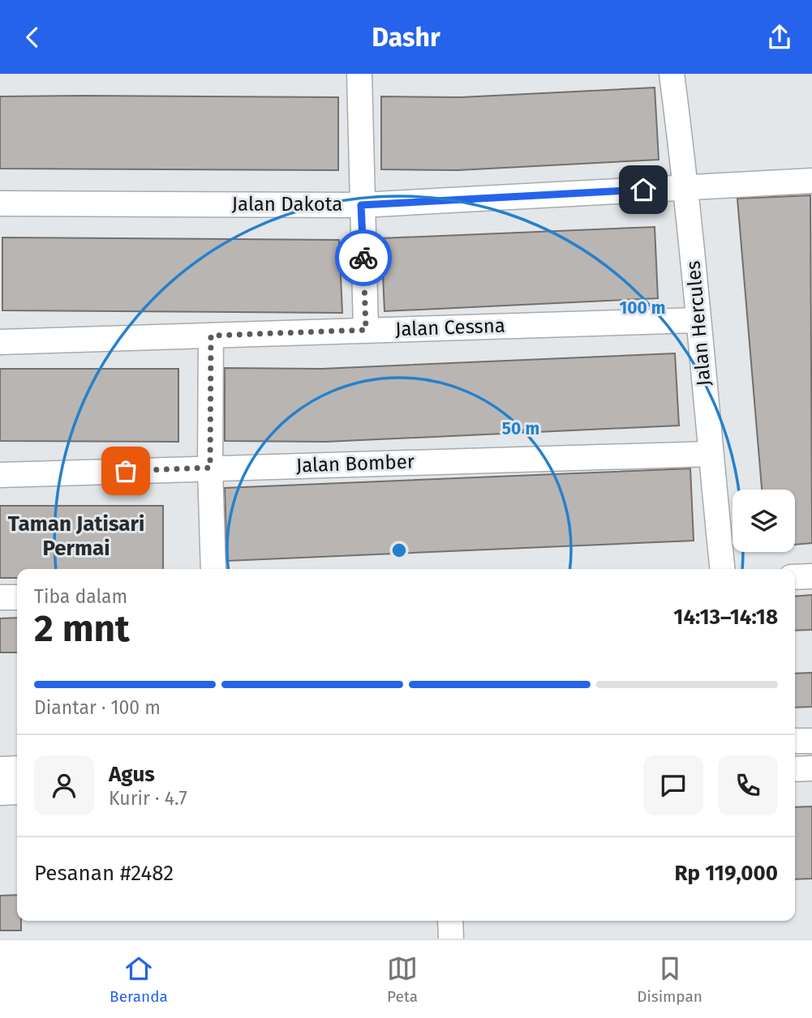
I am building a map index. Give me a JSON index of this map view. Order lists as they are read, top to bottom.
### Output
{
  "streets": {
    "street": [
      "Jalan Dakota",
      "Jalan Hercules",
      "Jalan Cessna",
      "Jalan Bomber"
    ]
  },
  "crossings": [
    ["Jalan Dakota", "Jalan Hercules"],
    ["Jalan Hercules", "Jalan Cessna"],
    ["Jalan Hercules", "Jalan Bomber"]
  ],
  "districts": ["Taman Jatisari Permai"],
  "page": {
    "header": "Dashr",
    "heading": ["2 mnt", "Tiba dalam", "14:13–14:18"],
    "panel": [
      "Agus",
      "Kurir · 4.7",
      "Pesanan #2482",
      "Rp 119,000"
    ],
    "bar": "Diantar · 100 m",
    "tabs": ["Beranda", "Peta", "Disimpan"]
  },
  "rings": ["100 m", "50 m"]
}
